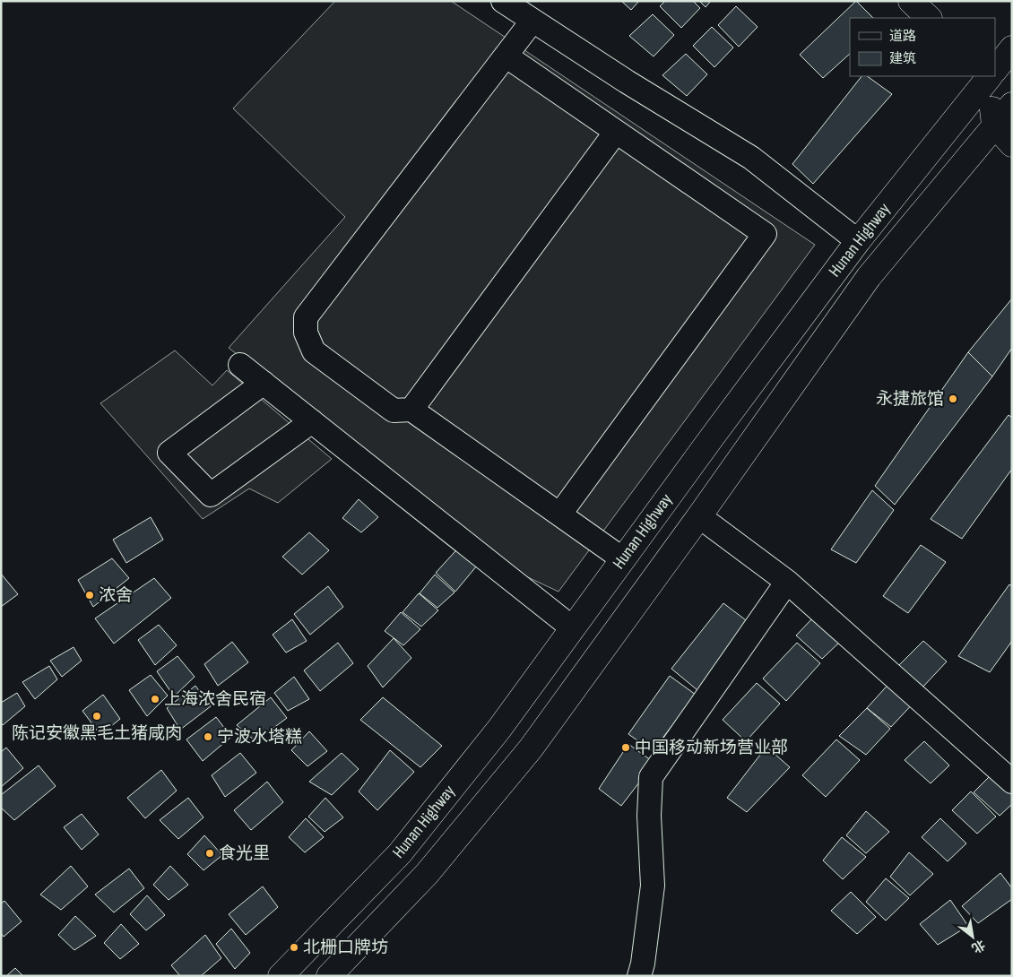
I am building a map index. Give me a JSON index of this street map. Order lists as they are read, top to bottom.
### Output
{
  "streets": {
    "main road": ["Hunan Highway"]
  },
  "places": [
    "永捷旅馆",
    "浓舍",
    "上海浓舍民宿",
    "陈记安徽黑毛土猪咸肉",
    "宁波水塔糕",
    "中国移动新场营业部",
    "食光里",
    "北栅口牌坊"
  ],
  "legend": ["道路", "建筑"],
  "north": "bottom right"
}
